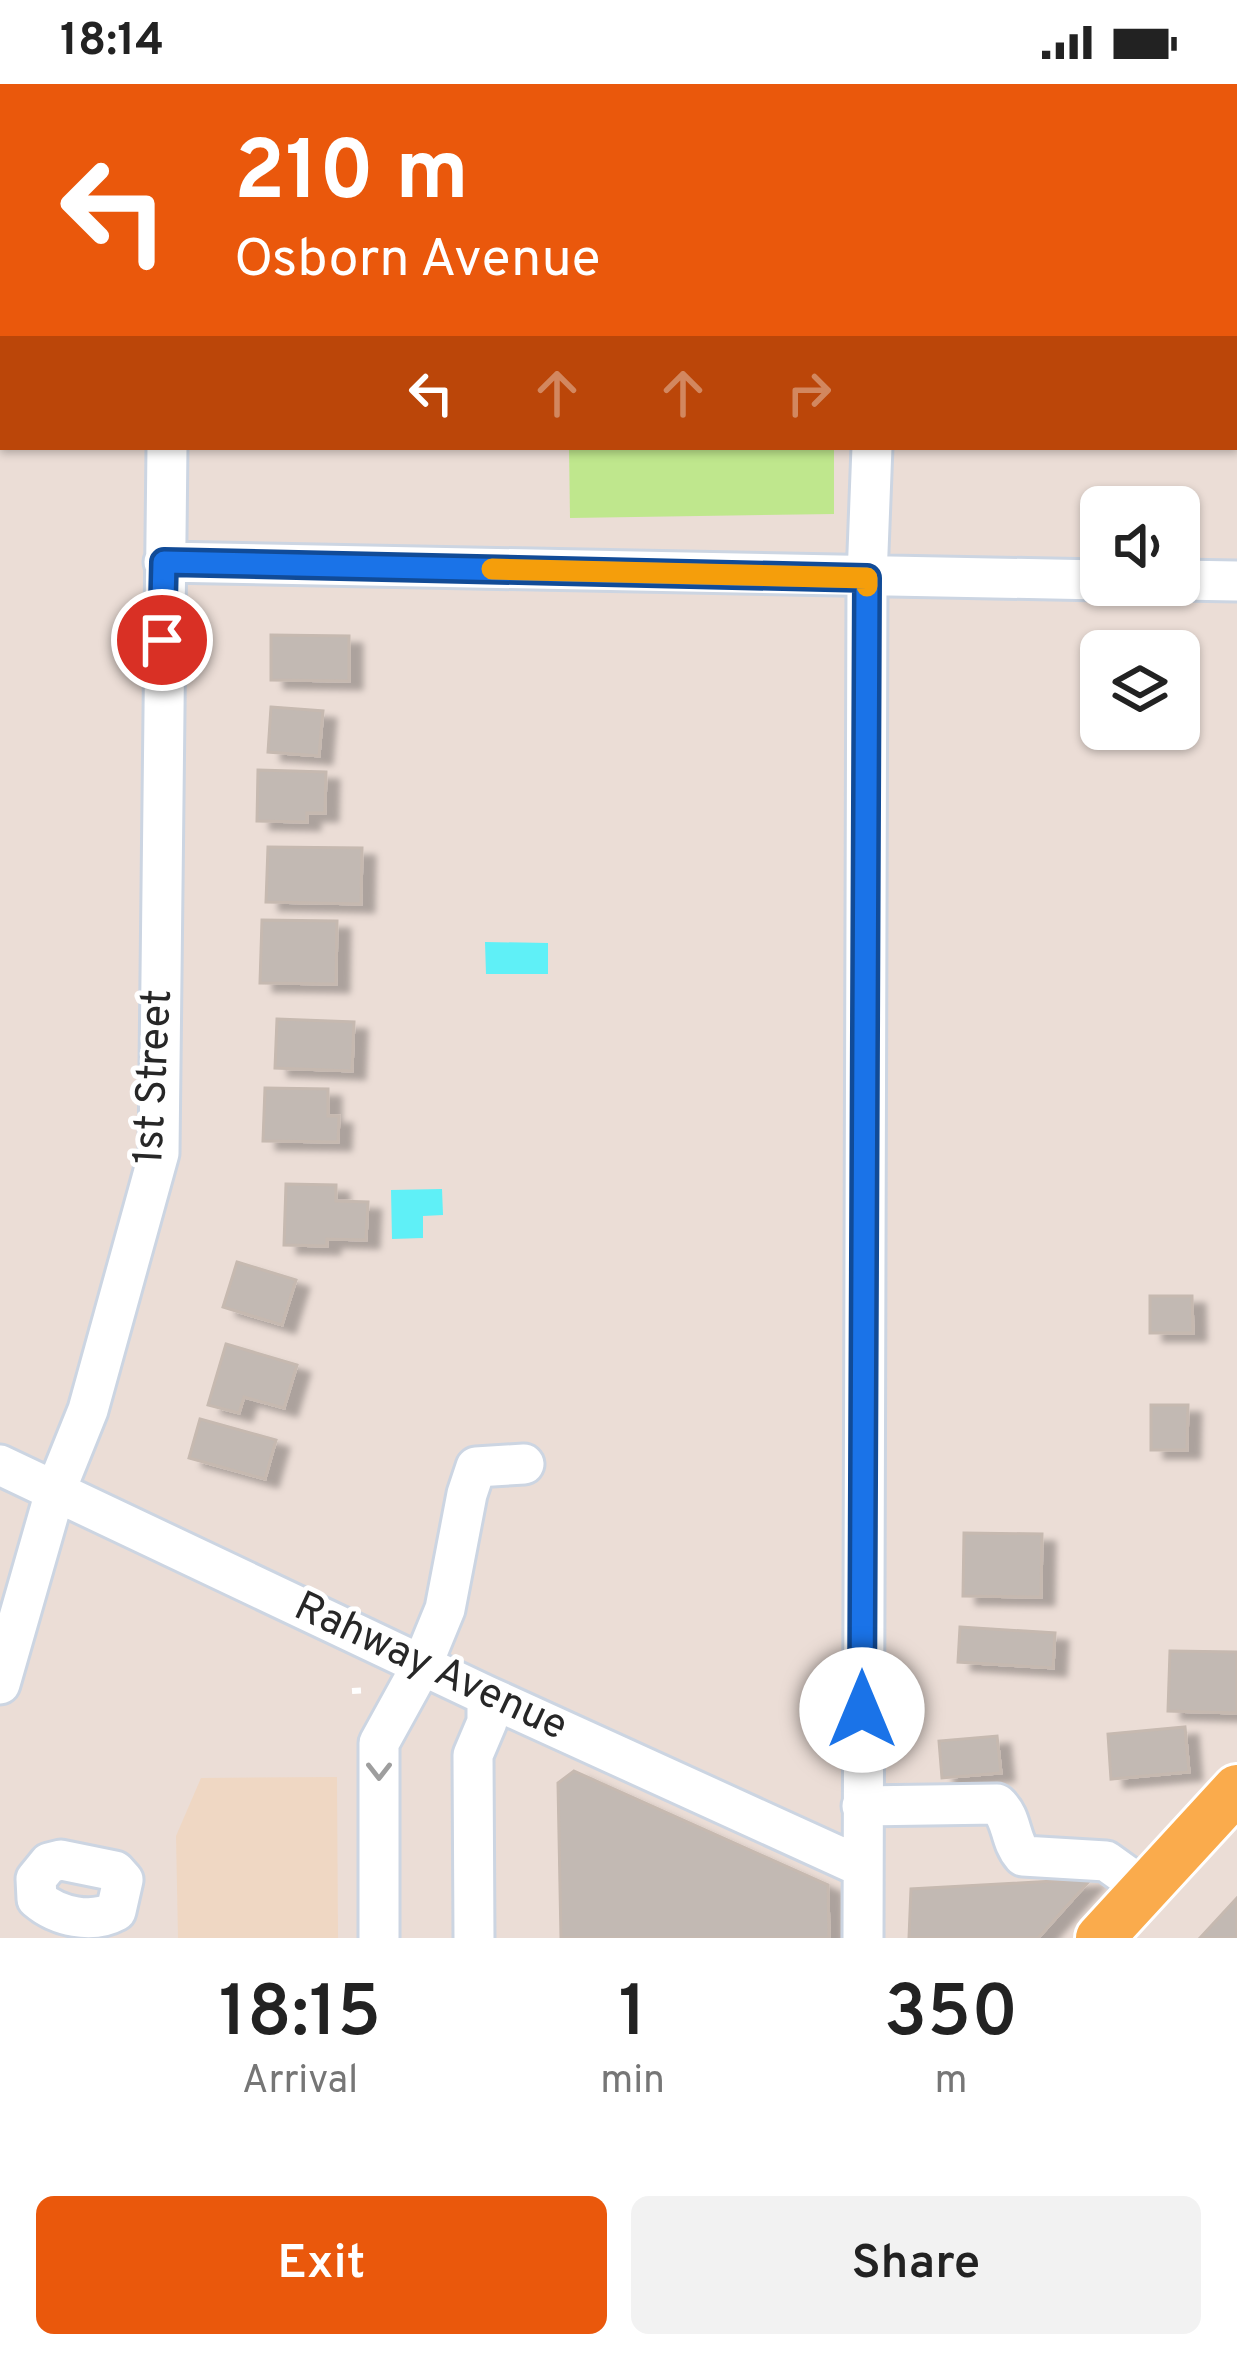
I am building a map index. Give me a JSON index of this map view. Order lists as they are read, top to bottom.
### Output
{
  "streets": {
    "street": ["1st Street", "Rahway Avenue"]
  },
  "crossings": [
    ["1st Street", "Rahway Avenue"]
  ],
  "page": {
    "status": "18:14",
    "turn": ["210 m", "Osborn Avenue"],
    "eta": [
      "18:15",
      "Arrival",
      "1",
      "min",
      "350",
      "m"
    ],
    "buttons": ["Exit", "Share"]
  }
}
